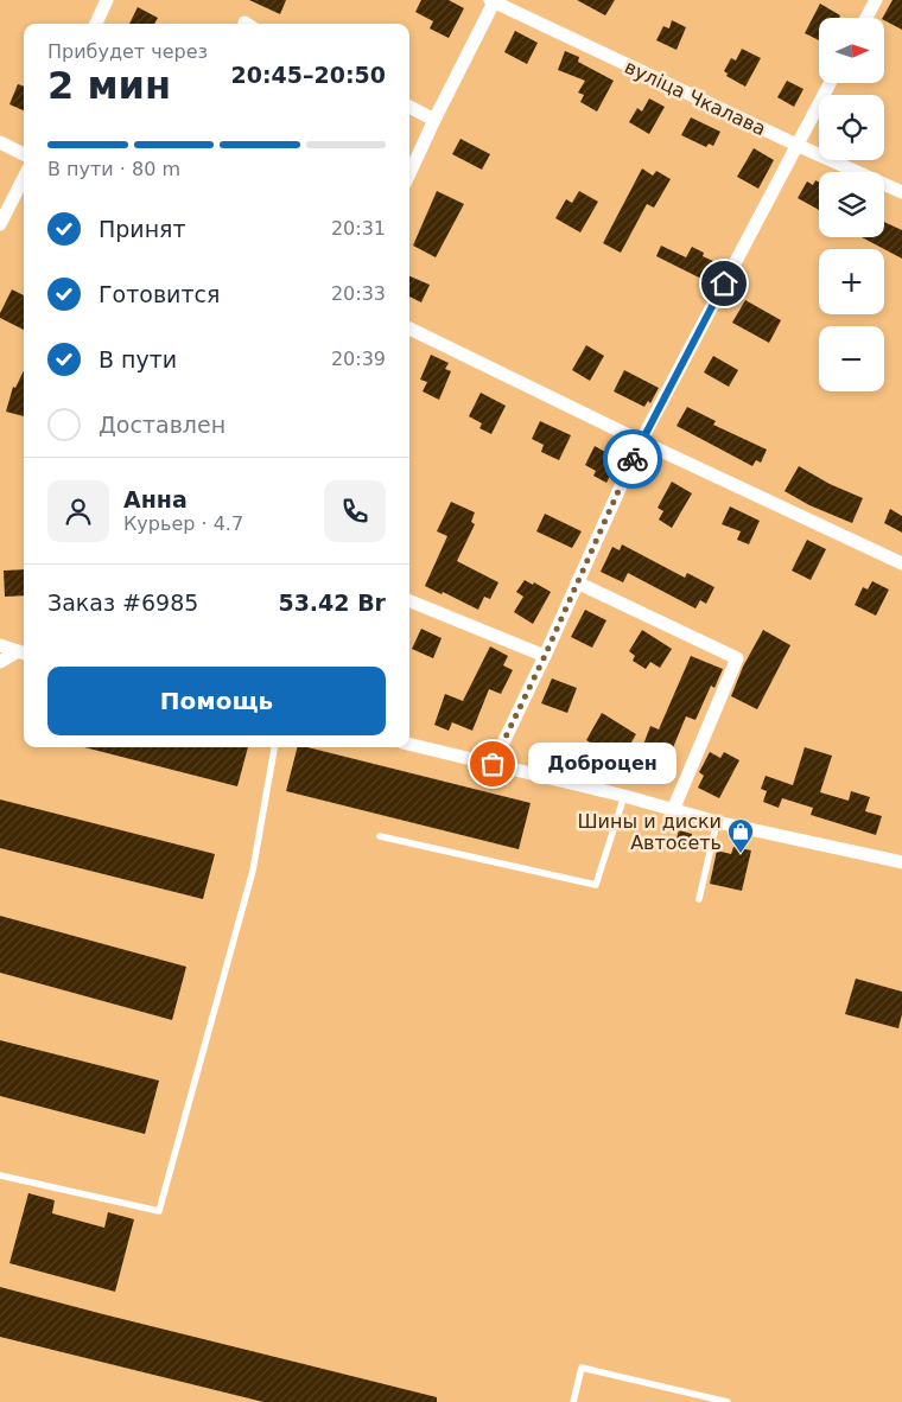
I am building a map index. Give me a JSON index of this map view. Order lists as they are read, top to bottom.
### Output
{
  "streets": {
    "street": ["вуліца Чкалава"]
  },
  "places": {
    "other": ["Доброцен"],
    "shop": ["Шины и диски Автосеть"]
  },
  "north": "right",
  "page": {
    "map_buttons": ["+", "−"],
    "heading": ["2 мин", "Прибудет через", "20:45–20:50"],
    "panel": [
      "Анна",
      "Курьер · 4.7",
      "Заказ #6985",
      "53.42 Br"
    ],
    "bar": "В пути · 80 m",
    "list": [
      ["Принят", "20:31"],
      ["Готовится", "20:33"],
      ["В пути", "20:39"],
      "Доставлен"
    ],
    "buttons": "Помощь",
    "bubble": "Доброцен"
  }
}
